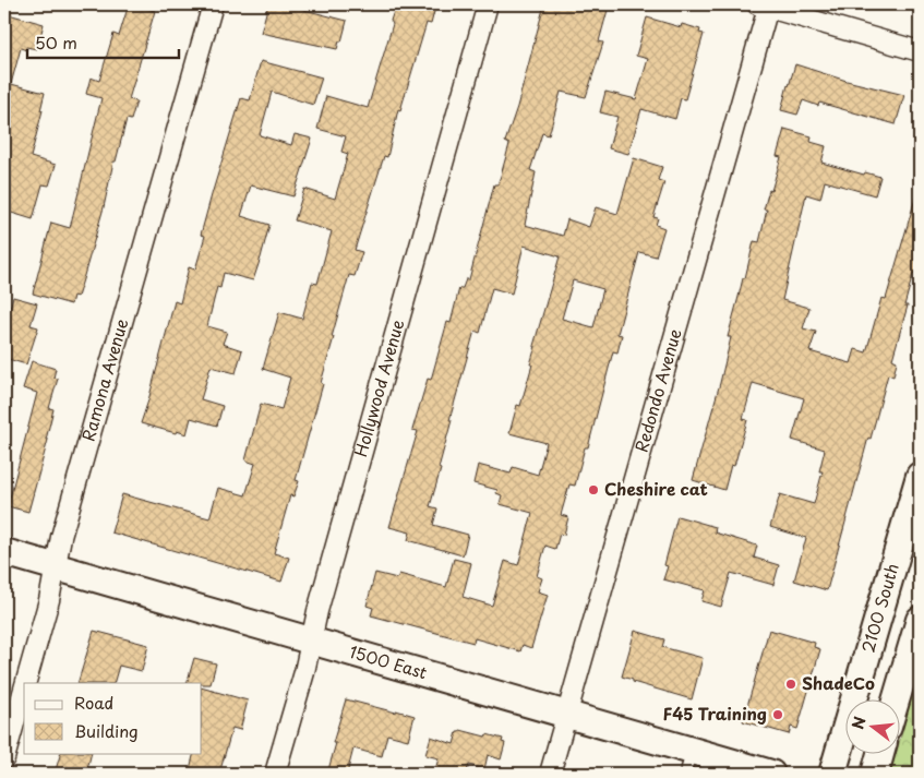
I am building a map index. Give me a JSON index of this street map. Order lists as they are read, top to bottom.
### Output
{
  "streets": {
    "street": [
      "Ramona Avenue",
      "Hollywood Avenue",
      "Redondo Avenue",
      "2100 South",
      "1500 East"
    ]
  },
  "crossings": [
    ["Ramona Avenue", "1500 East"],
    ["Hollywood Avenue", "1500 East"],
    ["Redondo Avenue", "1500 East"]
  ],
  "places": ["Cheshire cat", "ShadeCo", "F45 Training"],
  "legend": ["Road", "Building"],
  "scale_bar": "50 m",
  "north": "left"
}
